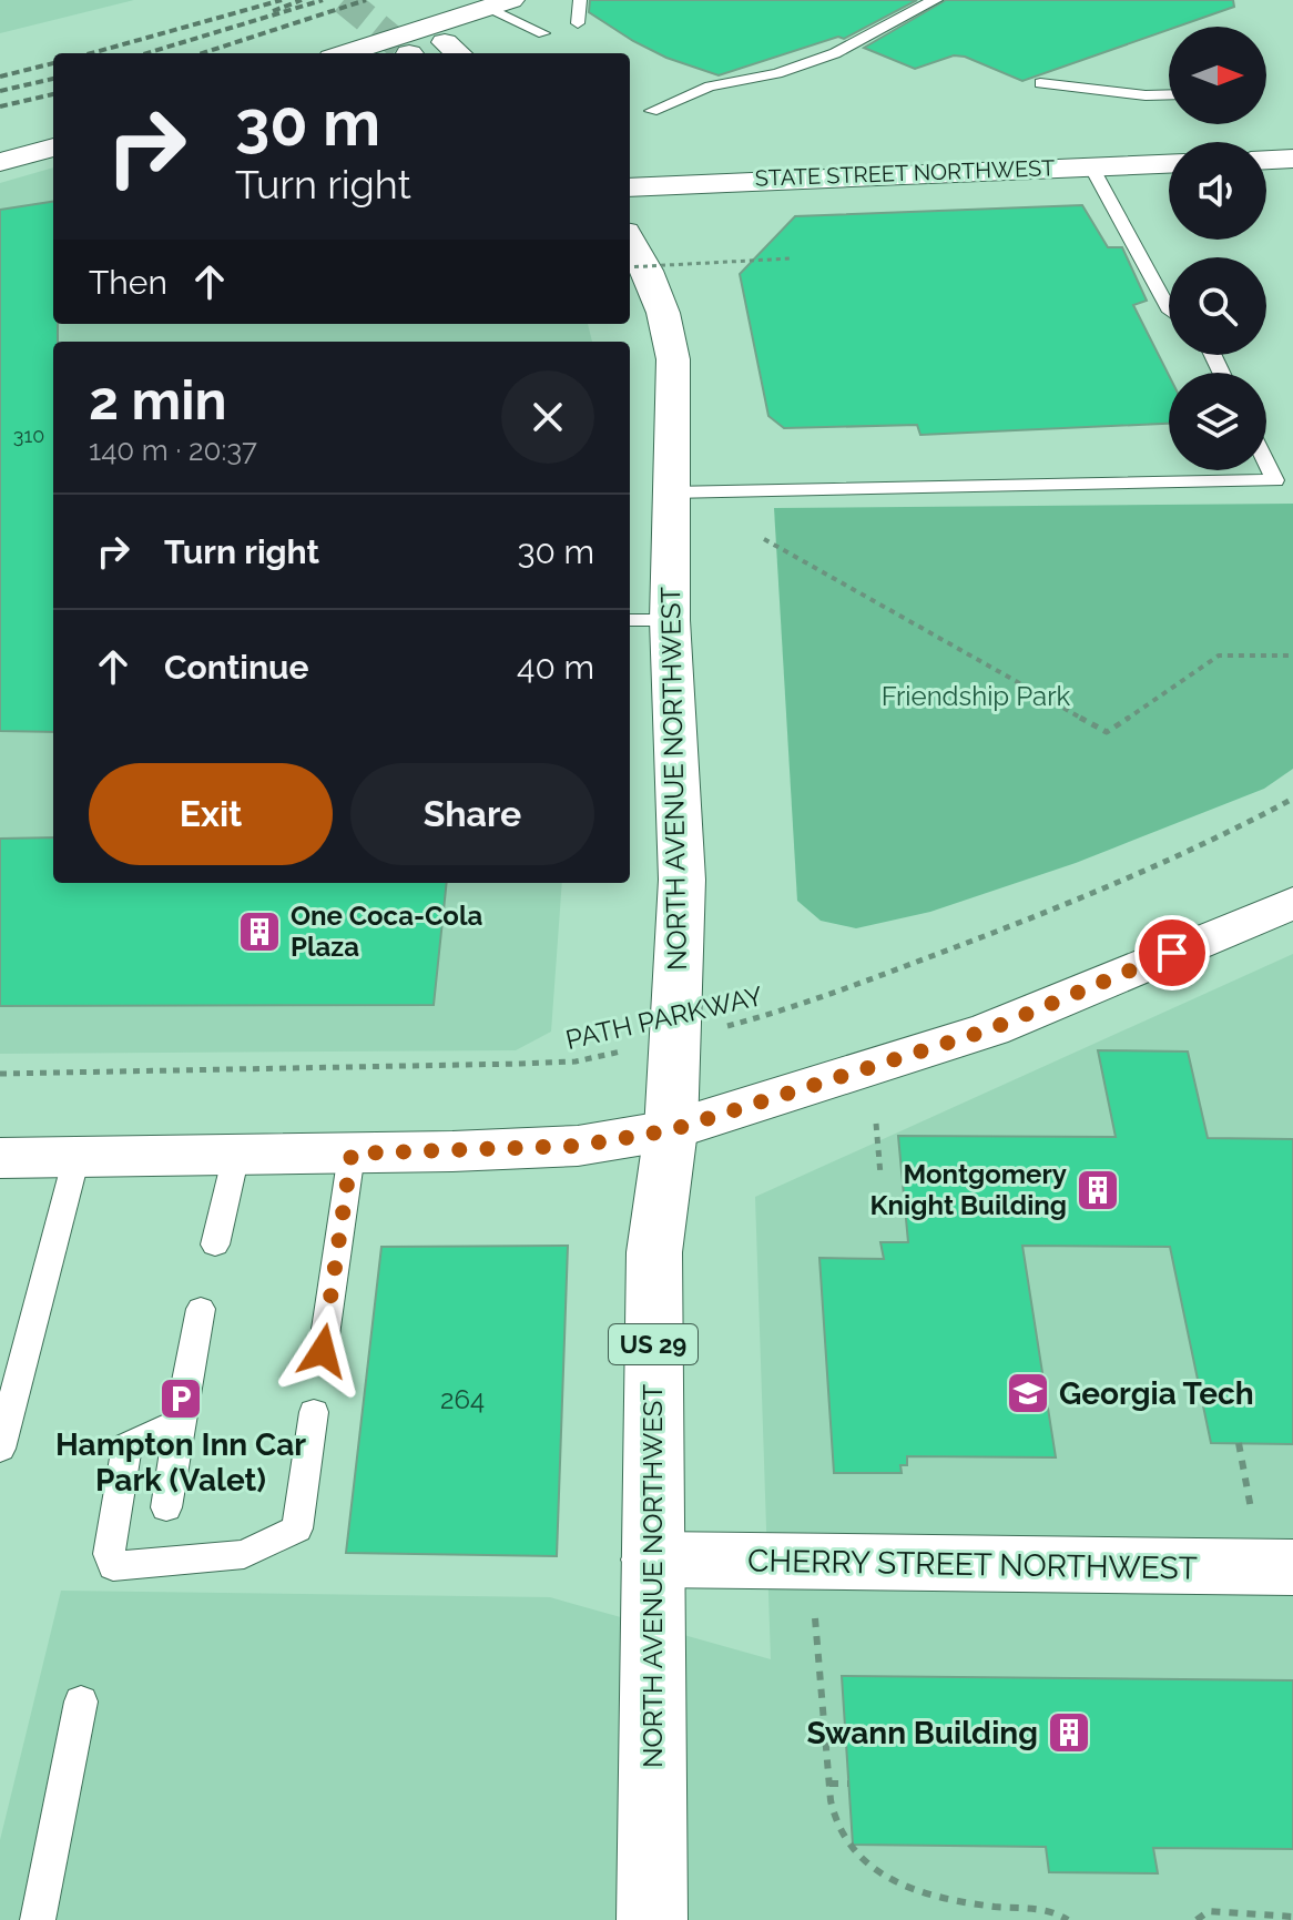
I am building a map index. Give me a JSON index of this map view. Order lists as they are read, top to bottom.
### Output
{
  "streets": {
    "main road": ["NORTH AVENUE NORTHWEST", "US 29", "CHERRY STREET NORTHWEST"],
    "street": ["STATE STREET NORTHWEST"],
    "path": ["PATH PARKWAY"]
  },
  "crossings": [
    ["NORTH AVENUE NORTHWEST", "PATH PARKWAY"],
    ["NORTH AVENUE NORTHWEST", "CHERRY STREET NORTHWEST"]
  ],
  "parks": ["Friendship Park"],
  "places": {
    "building": ["One Coca-Cola Plaza", "Montgomery Knight Building", "Swann Building"],
    "school or university": ["Georgia Tech"],
    "parking": ["Hampton Inn Car Park (Valet)"]
  },
  "house_numbers": ["310", "264"],
  "north": "right",
  "page": {
    "turn": ["30 m", "Turn right"],
    "then": "Then",
    "heading": ["2 min", "140 m · 20:37"],
    "list": [
      {
        "name": "Turn right",
        "value": "30 m"
      },
      {
        "name": "Continue",
        "value": "40 m"
      }
    ],
    "buttons": ["Exit", "Share"]
  }
}
